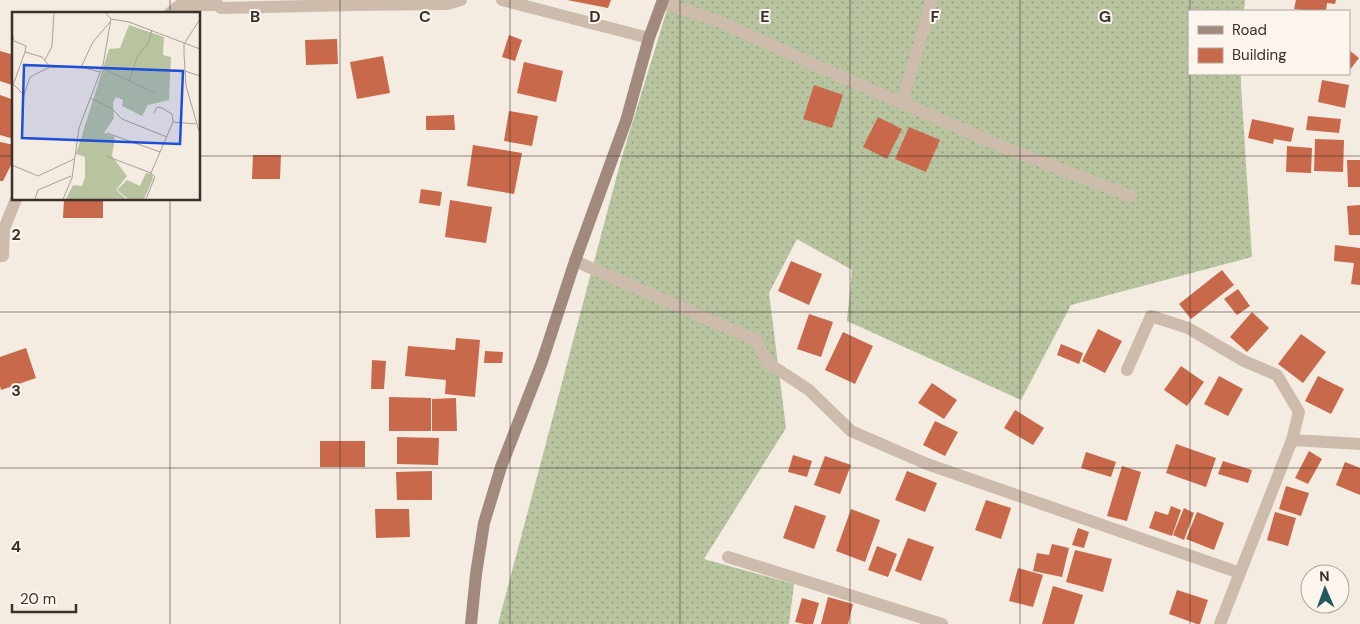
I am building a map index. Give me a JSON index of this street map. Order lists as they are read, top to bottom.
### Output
{
  "legend": ["Road", "Building"],
  "scale_bar": "20 m",
  "north": "top",
  "grid": {
    "columns": [
      "B",
      "C",
      "D",
      "E",
      "F",
      "G"
    ],
    "rows": ["2", "3", "4"]
  }
}
